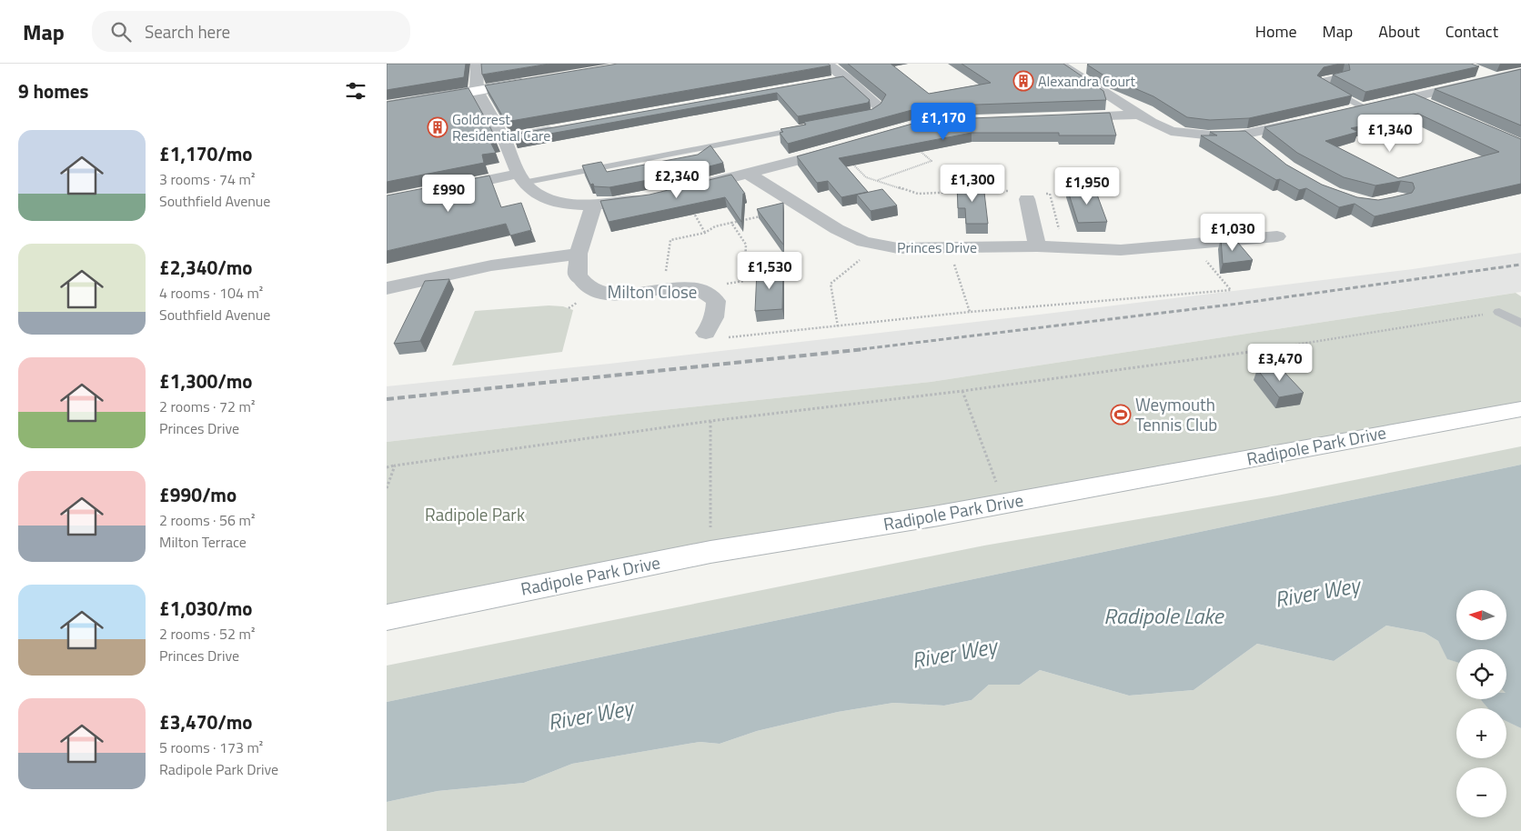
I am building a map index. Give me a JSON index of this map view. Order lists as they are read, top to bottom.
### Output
{
  "streets": {
    "street": ["Princes Drive", "Milton Close", "Radipole Park Drive"]
  },
  "water": ["River Wey", "Radipole Lake"],
  "parks": ["Radipole Park"],
  "places": {
    "building": ["Alexandra Court", "Goldcrest Residential Care"],
    "sports": ["Weymouth Tennis Club"]
  },
  "north": "left",
  "page": {
    "header": "Map",
    "search": "Search here",
    "nav": [
      "Home",
      "Map",
      "About",
      "Contact"
    ],
    "heading": "9 homes",
    "price": [
      "£1,170",
      "£1,340",
      "£2,340",
      "£1,300",
      "£1,950",
      "£990",
      "£1,030",
      "£1,530",
      "£3,470"
    ],
    "list": [
      {
        "name": "£1,170/mo",
        "note": "3 rooms · 74 m² · Southfield Avenue"
      },
      {
        "name": "£2,340/mo",
        "note": "4 rooms · 104 m² · Southfield Avenue"
      },
      {
        "name": "£1,300/mo",
        "note": "2 rooms · 72 m² · Princes Drive"
      },
      {
        "name": "£990/mo",
        "note": "2 rooms · 56 m² · Milton Terrace"
      },
      {
        "name": "£1,030/mo",
        "note": "2 rooms · 52 m² · Princes Drive"
      },
      {
        "name": "£3,470/mo",
        "note": "5 rooms · 173 m² · Radipole Park Drive"
      }
    ],
    "map_buttons": ["+", "−"]
  }
}
